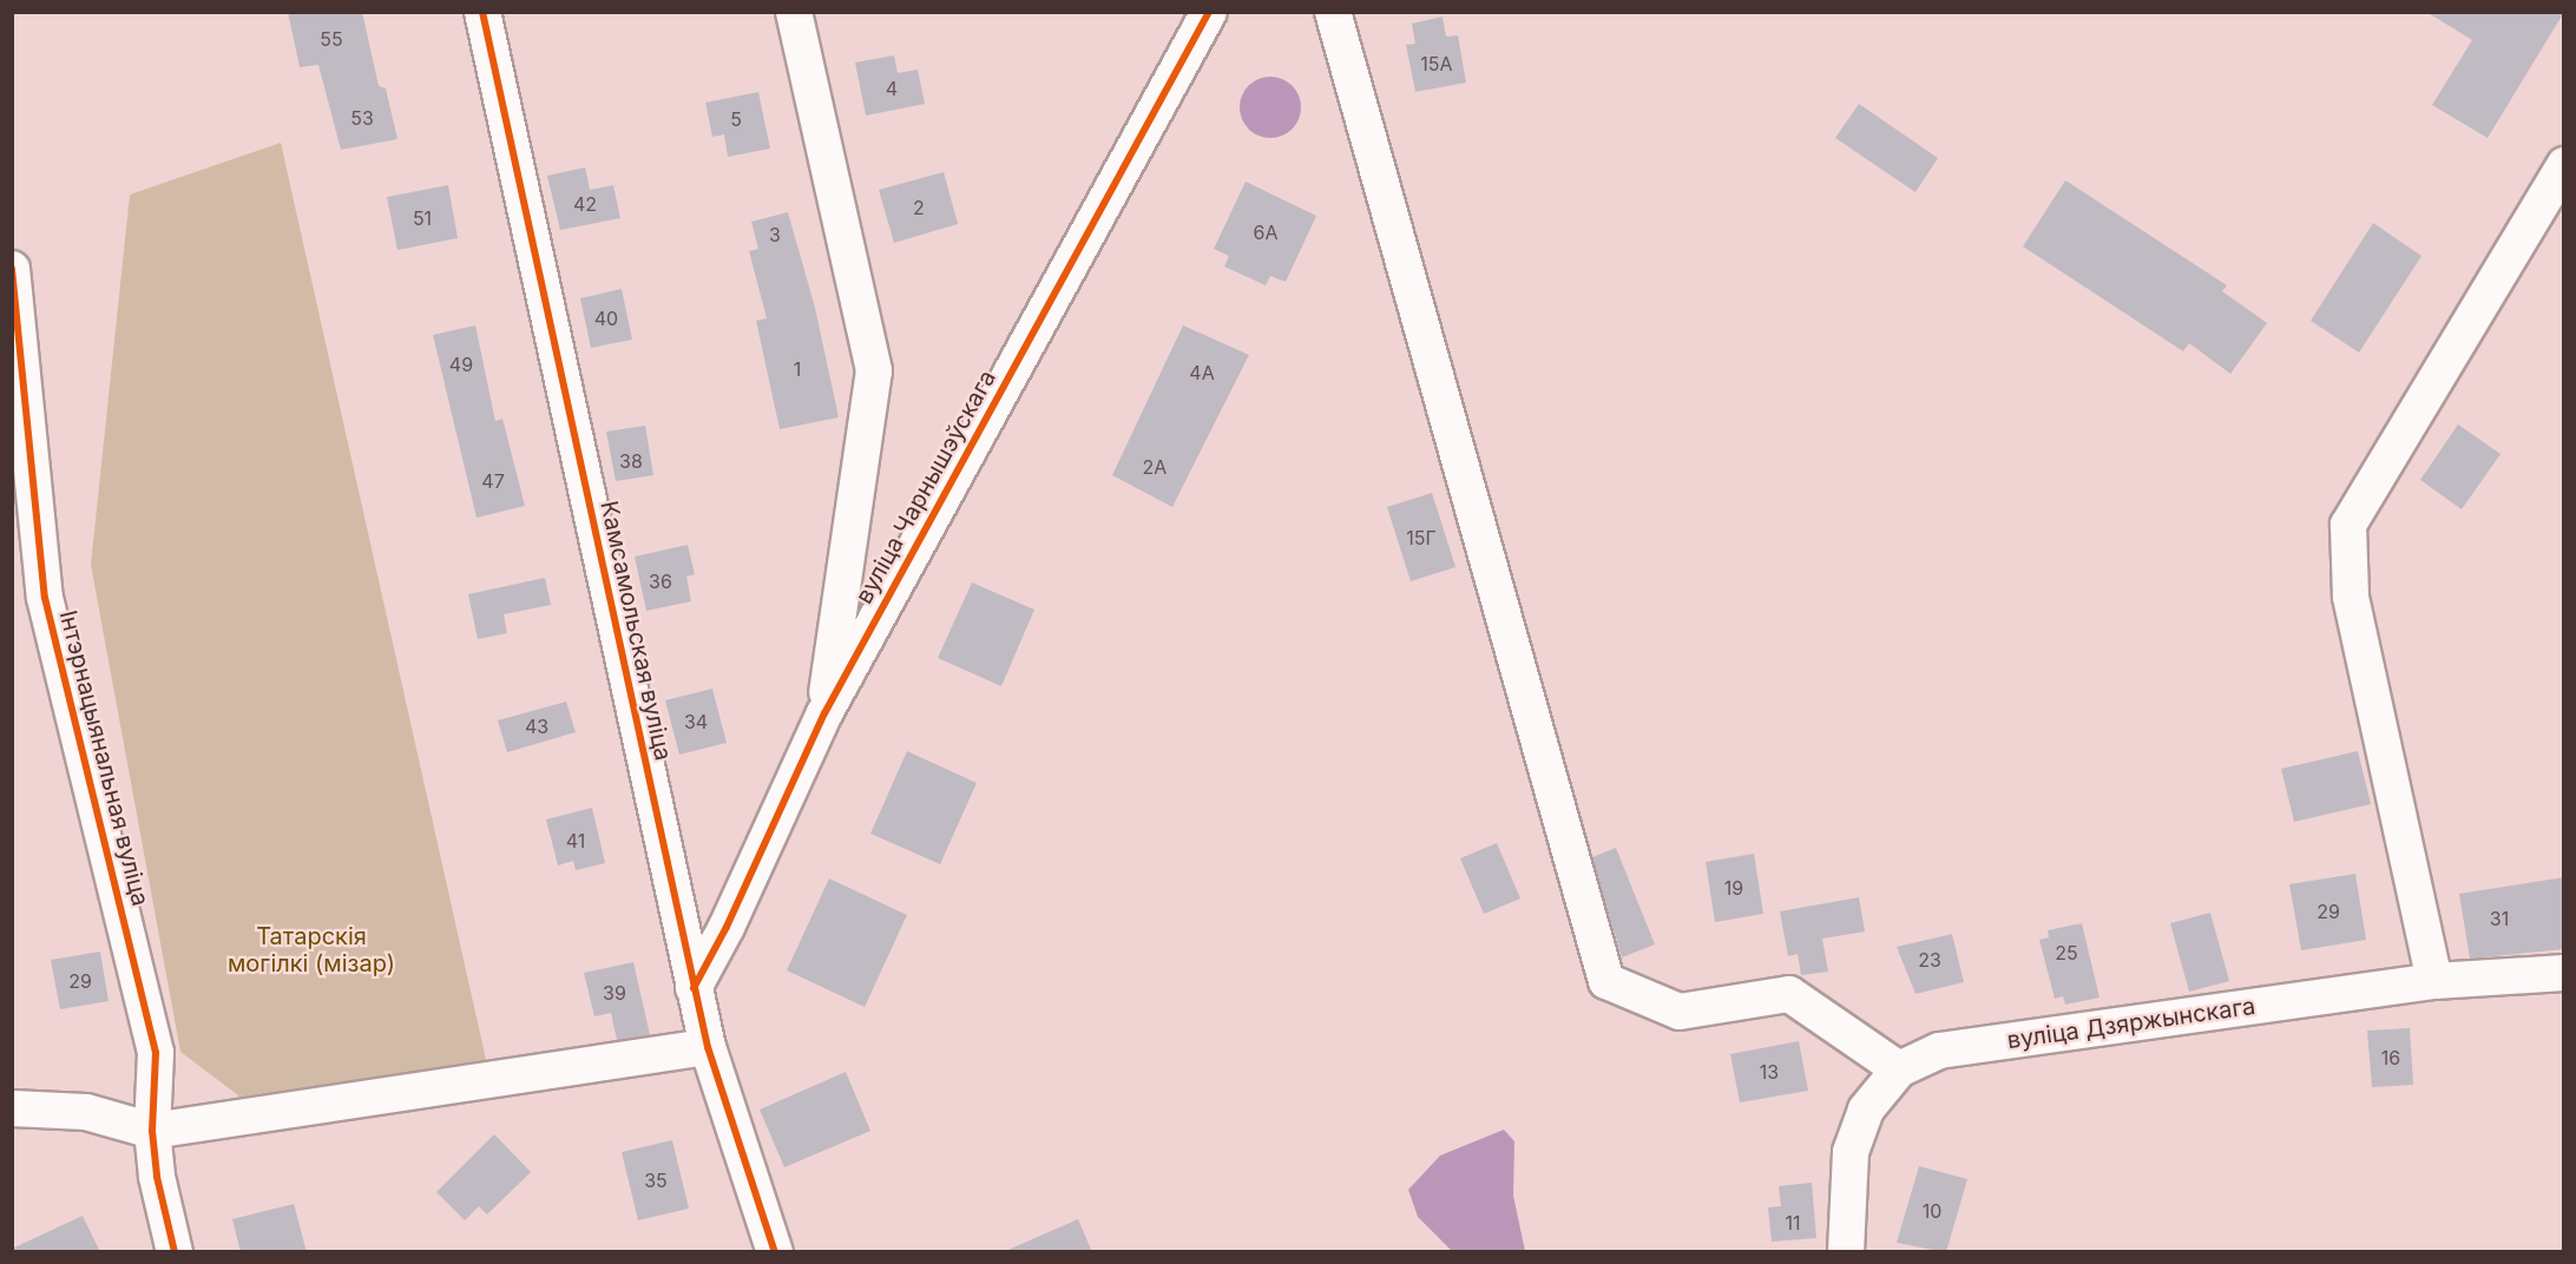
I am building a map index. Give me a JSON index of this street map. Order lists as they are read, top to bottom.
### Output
{
  "streets": {
    "street": [
      "вуліца Чарнышэўскага",
      "Камсамольская вуліца",
      "Інтэрнацыянальная вуліца",
      "вуліца Дзяржынскага"
    ]
  },
  "crossings": [
    ["вуліца Чарнышэўскага", "Камсамольская вуліца"]
  ],
  "parks": ["Татарскія могілкі (мізар)"],
  "house_numbers": [
    "55",
    "15А",
    "4",
    "53",
    "5",
    "42",
    "2",
    "51",
    "6А",
    "3",
    "40",
    "49",
    "1",
    "4А",
    "38",
    "2А",
    "47",
    "15Г",
    "36",
    "34",
    "43",
    "41",
    "19",
    "29",
    "31",
    "25",
    "23",
    "29",
    "39",
    "16",
    "13",
    "35",
    "10",
    "11"
  ]
}
